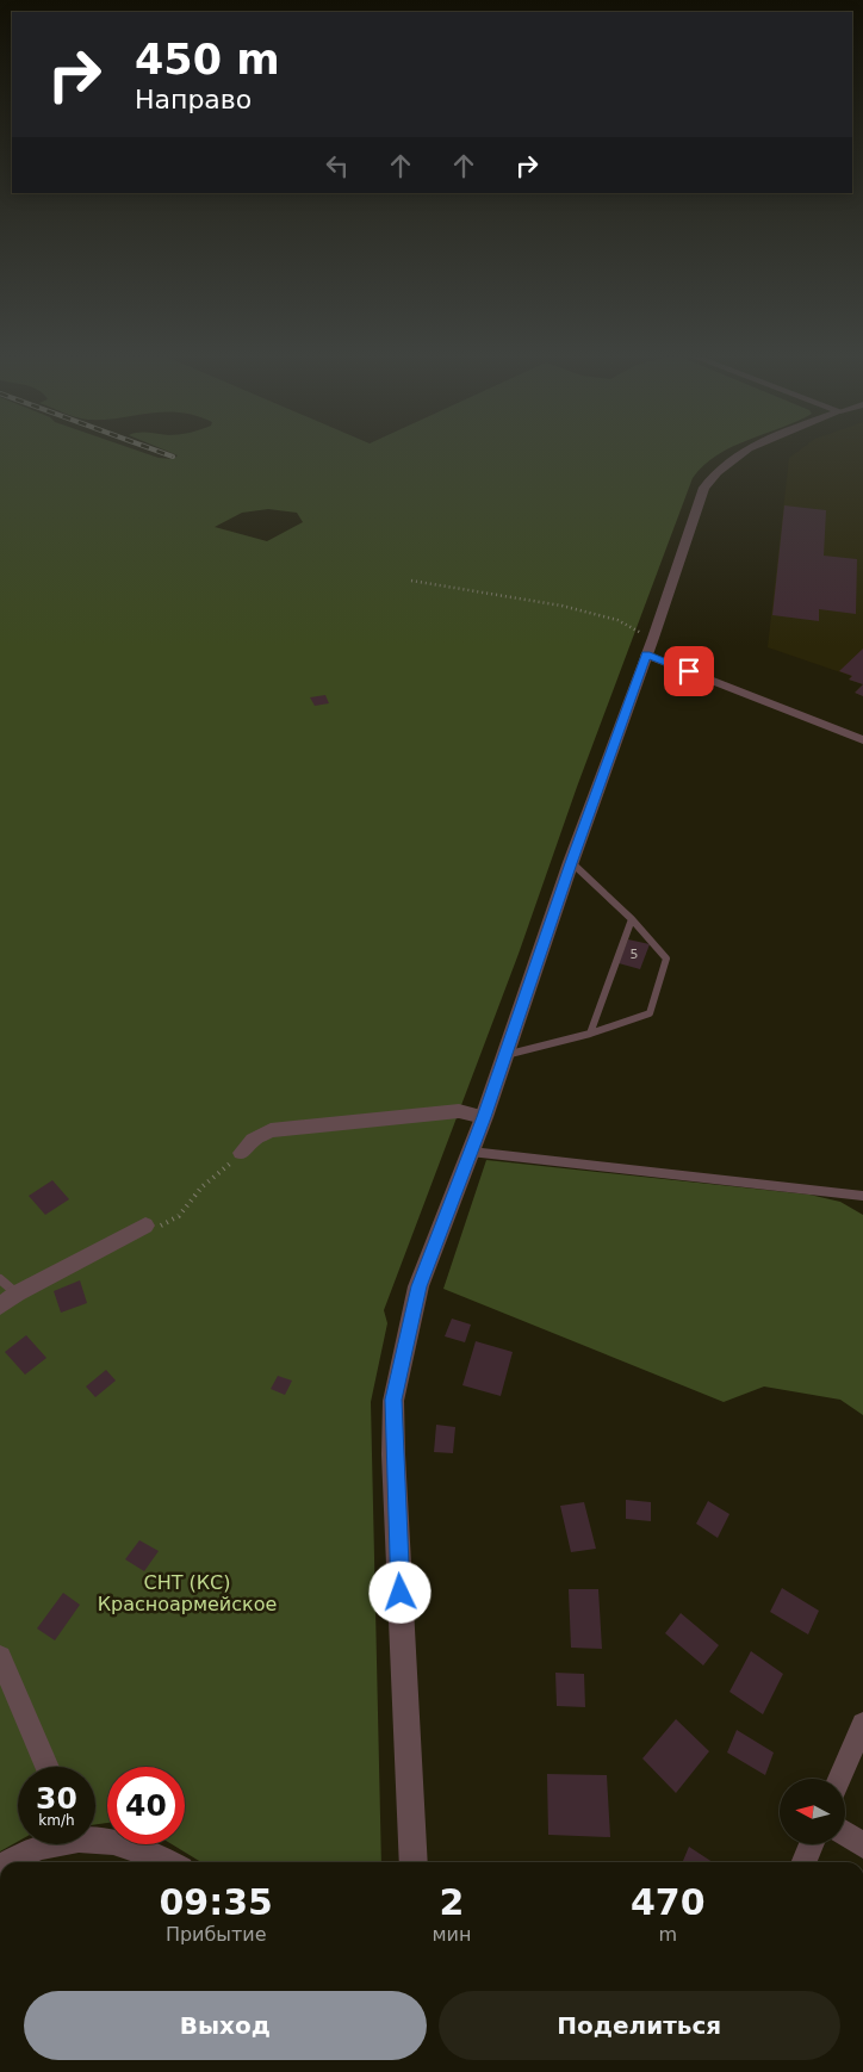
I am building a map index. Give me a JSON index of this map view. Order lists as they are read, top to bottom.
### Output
{
  "parks": ["СНТ (КС) Красноармейское"],
  "house_numbers": ["5"],
  "north": "left",
  "page": {
    "turn": ["450 m", "Направо"],
    "speed": "30 km/h",
    "limit": "40",
    "eta": [
      "09:35",
      "Прибытие",
      "2",
      "мин",
      "470",
      "m"
    ],
    "buttons": ["Выход", "Поделиться"]
  }
}
